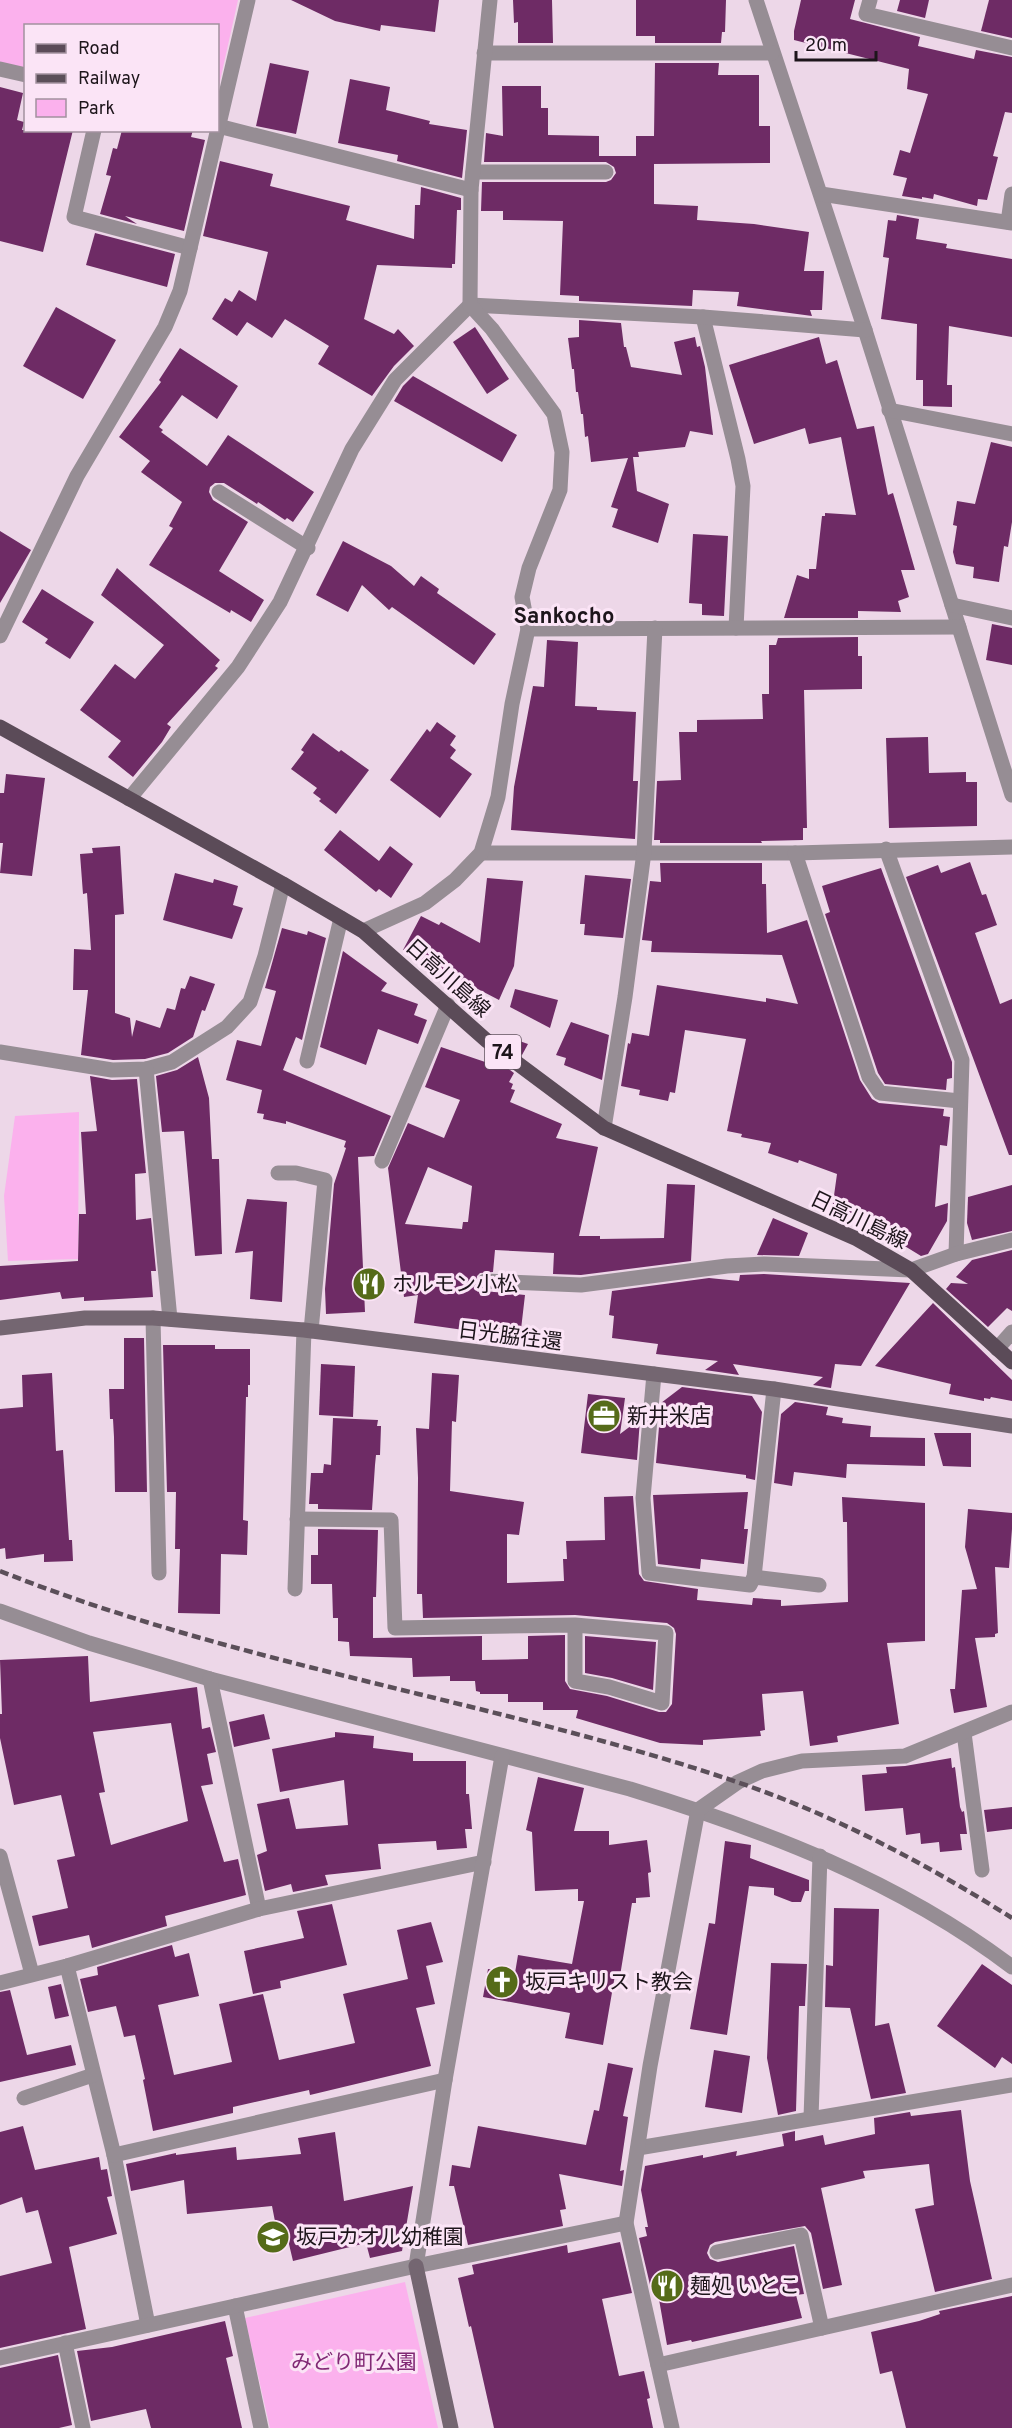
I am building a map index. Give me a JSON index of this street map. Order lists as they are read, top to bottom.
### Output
{
  "streets": {
    "main road": ["日高川島線", "74"],
    "street": ["日光脇往還"]
  },
  "districts": ["Sankocho"],
  "parks": ["みどり町公園"],
  "places": {
    "restaurant": ["ホルモン小松", "麺処 いとこ"],
    "office": ["新井米店"],
    "church": ["坂戸キリスト教会"],
    "school or university": ["坂戸カオル幼稚園"]
  },
  "legend": ["Road", "Railway", "Park"],
  "scale_bar": "20 m"
}
